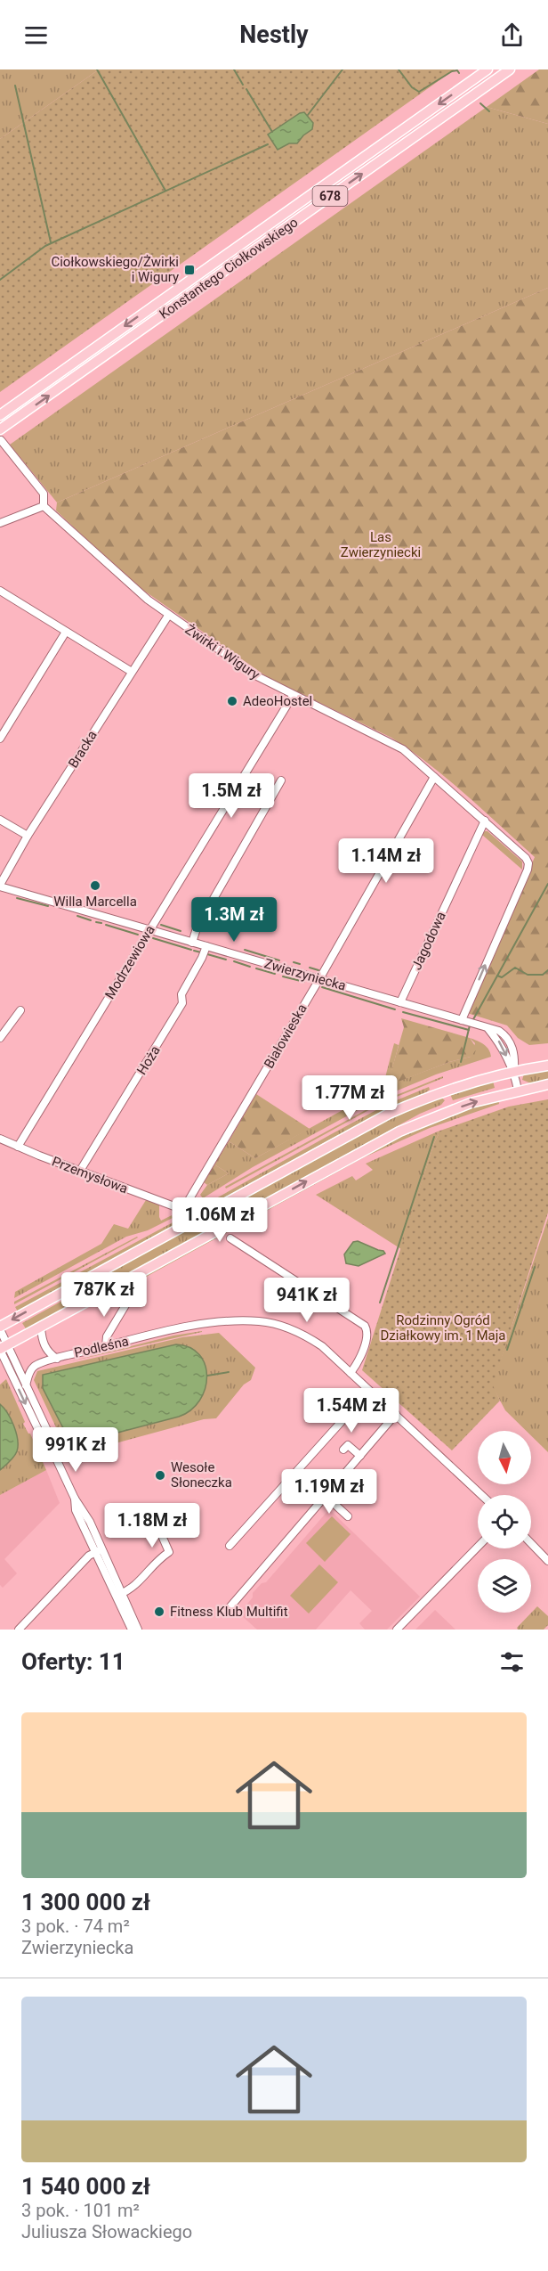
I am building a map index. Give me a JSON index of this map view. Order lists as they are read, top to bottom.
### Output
{
  "streets": {
    "main road": ["678", "Konstantego Ciołkowskiego"],
    "street": [
      "Żwirki i Wigury",
      "Bracka",
      "Jagodowa",
      "Modrzewiowa",
      "Zwierzyniecka",
      "Białowieska",
      "Hoża",
      "Przemysłowa",
      "Podleśna"
    ]
  },
  "crossings": [
    ["Konstantego Ciołkowskiego", "Żwirki i Wigury"],
    ["Żwirki i Wigury", "Bracka"],
    ["Żwirki i Wigury", "Jagodowa"],
    ["Żwirki i Wigury", "Modrzewiowa"],
    ["Żwirki i Wigury", "Zwierzyniecka"],
    ["Żwirki i Wigury", "Białowieska"],
    ["Bracka", "Zwierzyniecka"],
    ["Jagodowa", "Zwierzyniecka"],
    ["Modrzewiowa", "Zwierzyniecka"],
    ["Modrzewiowa", "Przemysłowa"],
    ["Zwierzyniecka", "Białowieska"],
    ["Zwierzyniecka", "Hoża"],
    ["Białowieska", "Przemysłowa"],
    ["Hoża", "Przemysłowa"]
  ],
  "parks": ["Las Zwierzyniecki", "Rodzinny Ogród Działkowy im. 1 Maja"],
  "places": {
    "transit": ["Ciołkowskiego/Żwirki i Wigury"],
    "other": [
      "AdeoHostel",
      "Willa Marcella",
      "Wesołe Słoneczka",
      "Fitness Klub Multifit"
    ]
  },
  "north": "bottom",
  "page": {
    "header": "Nestly",
    "price": [
      "1.5M zł",
      "1.14M zł",
      "1.3M zł",
      "1.77M zł",
      "1.06M zł",
      "787K zł",
      "941K zł",
      "1.54M zł",
      "991K zł",
      "1.19M zł",
      "1.18M zł"
    ],
    "heading": "Oferty: 11",
    "list": [
      {
        "name": "1 300 000 zł",
        "note": "3 pok. · 74 m² · Zwierzyniecka"
      },
      {
        "name": "1 540 000 zł",
        "note": "3 pok. · 101 m² · Juliusza Słowackiego"
      }
    ]
  }
}
